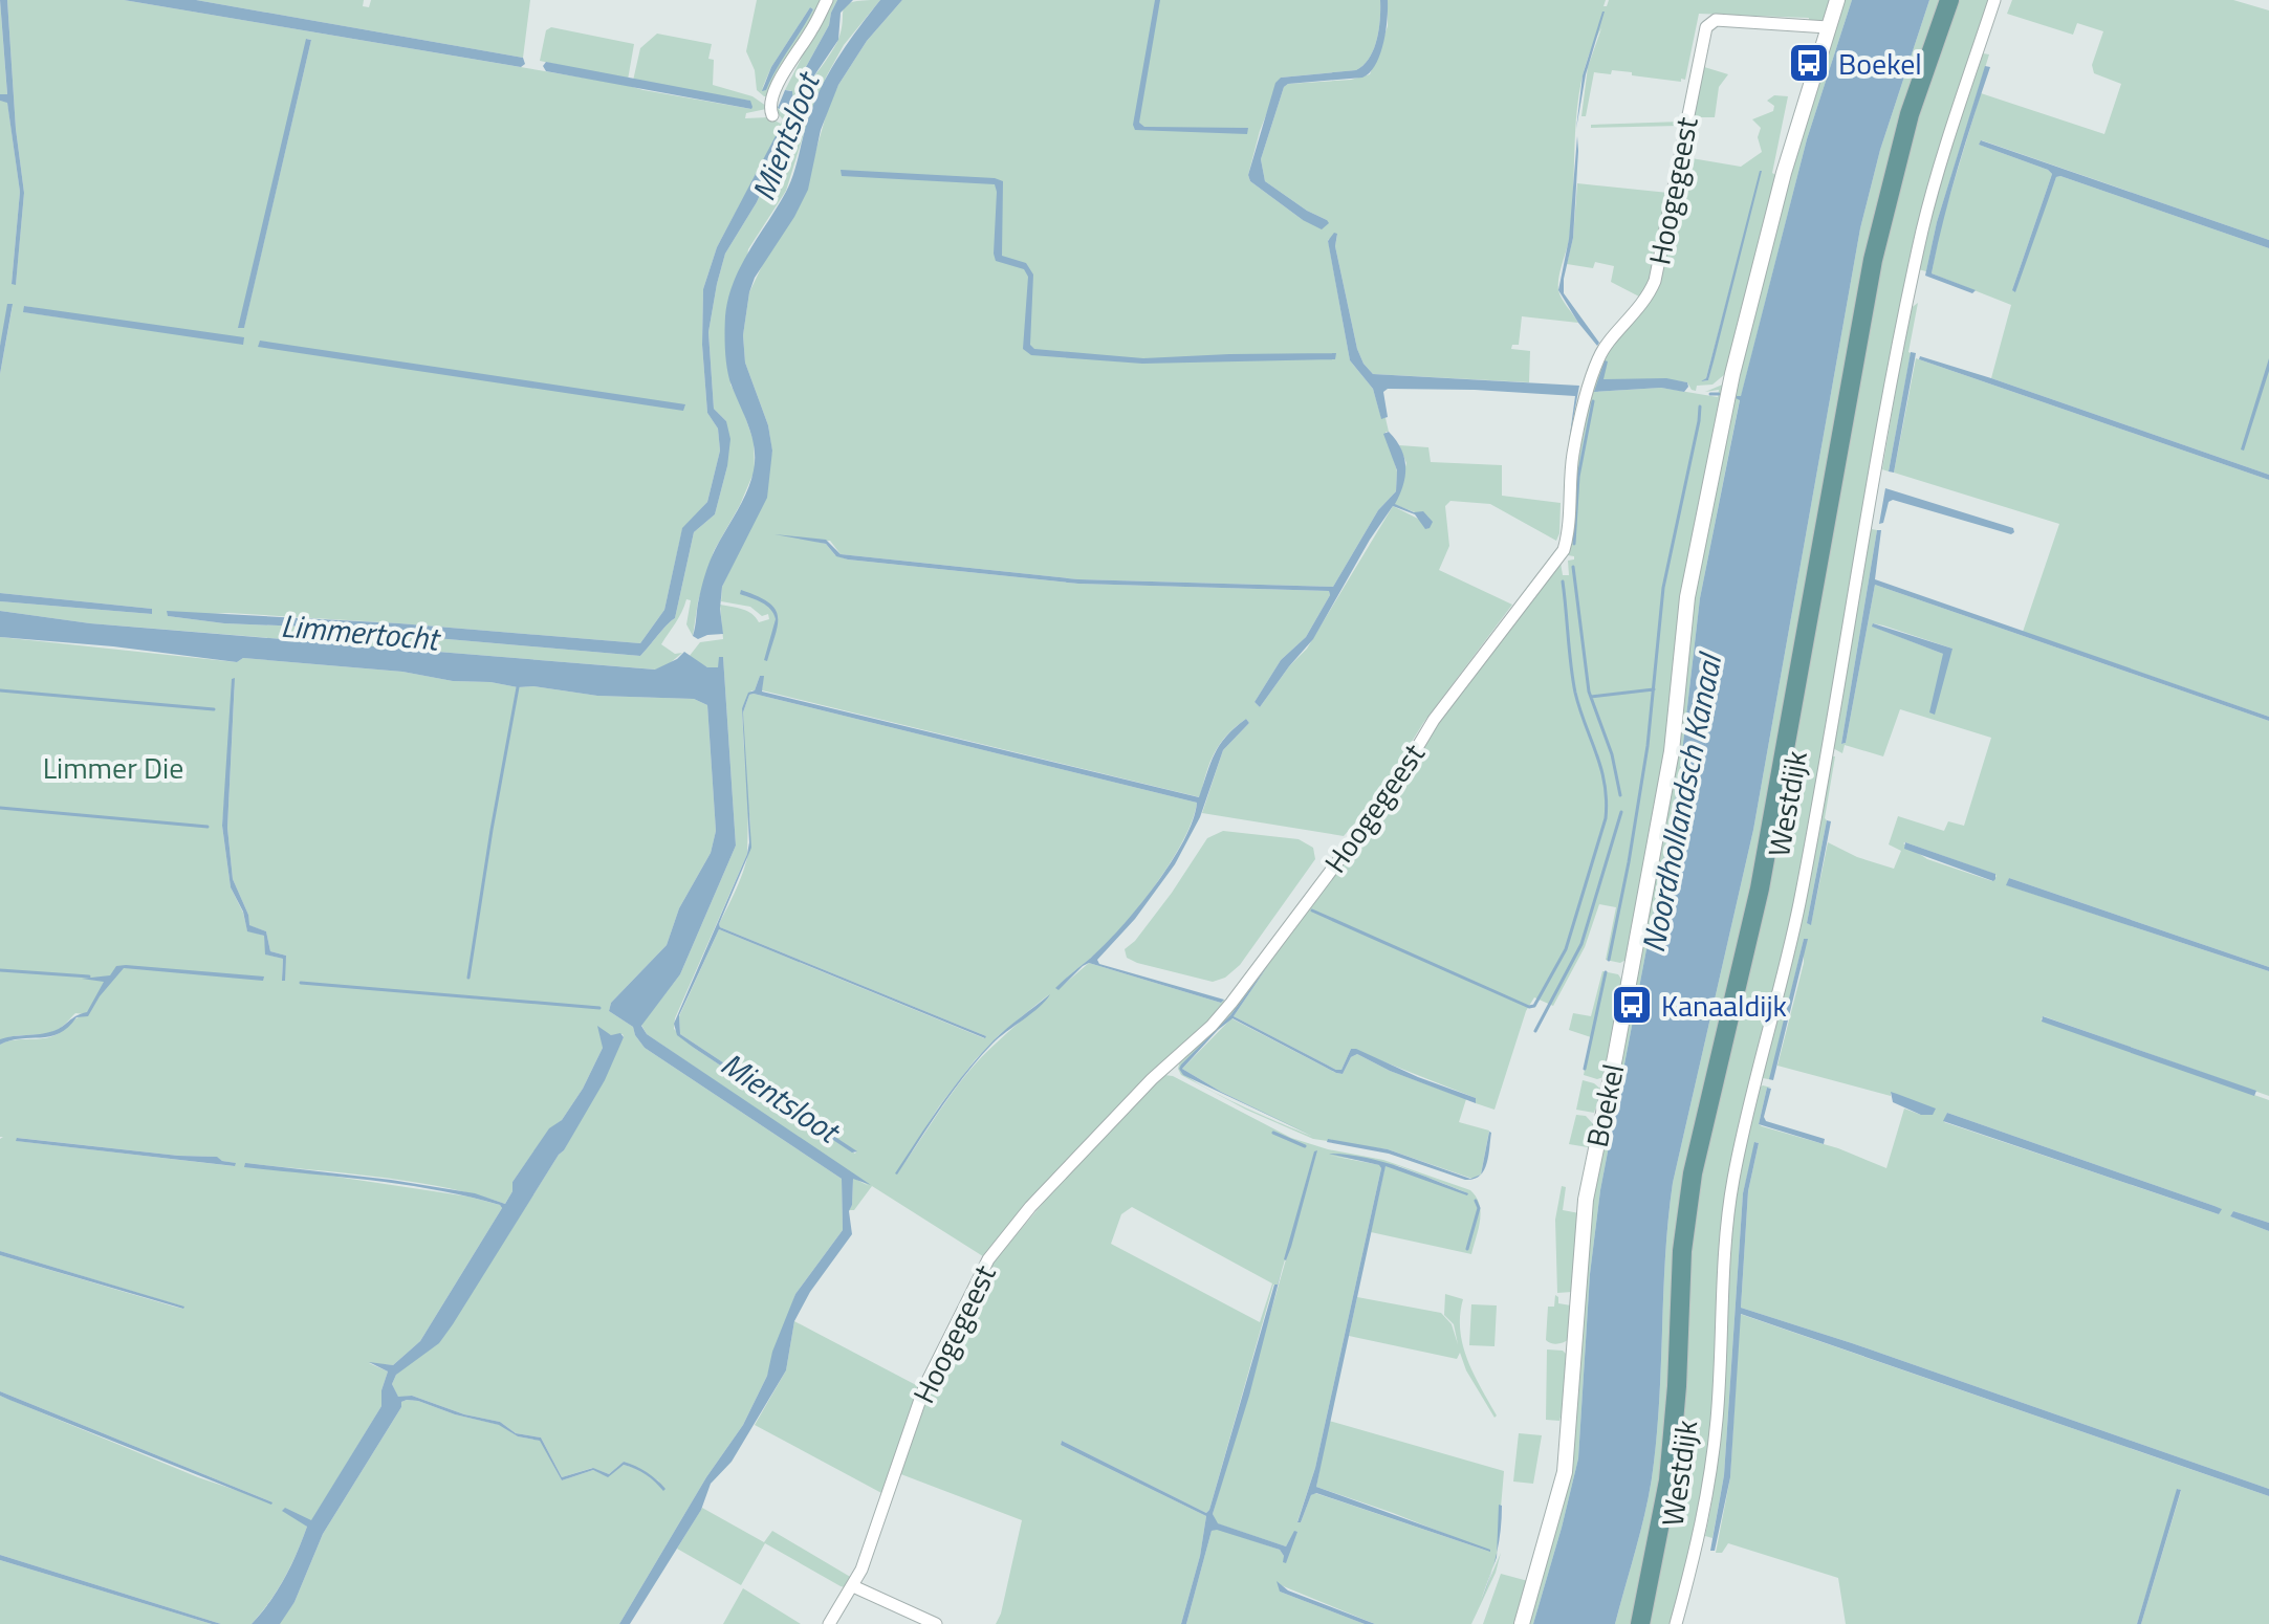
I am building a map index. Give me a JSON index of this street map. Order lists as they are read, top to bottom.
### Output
{
  "streets": {
    "main road": ["Westdijk"],
    "street": ["Hoogegeest", "Boekel"]
  },
  "crossings": [
    ["Hoogegeest", "Boekel"]
  ],
  "water": ["Mientsloot", "Limmertocht", "Noordhollandsch Kanaal"],
  "parks": ["Limmer Die"],
  "places": {
    "bus stop": ["Boekel", "Kanaaldijk"]
  }
}
